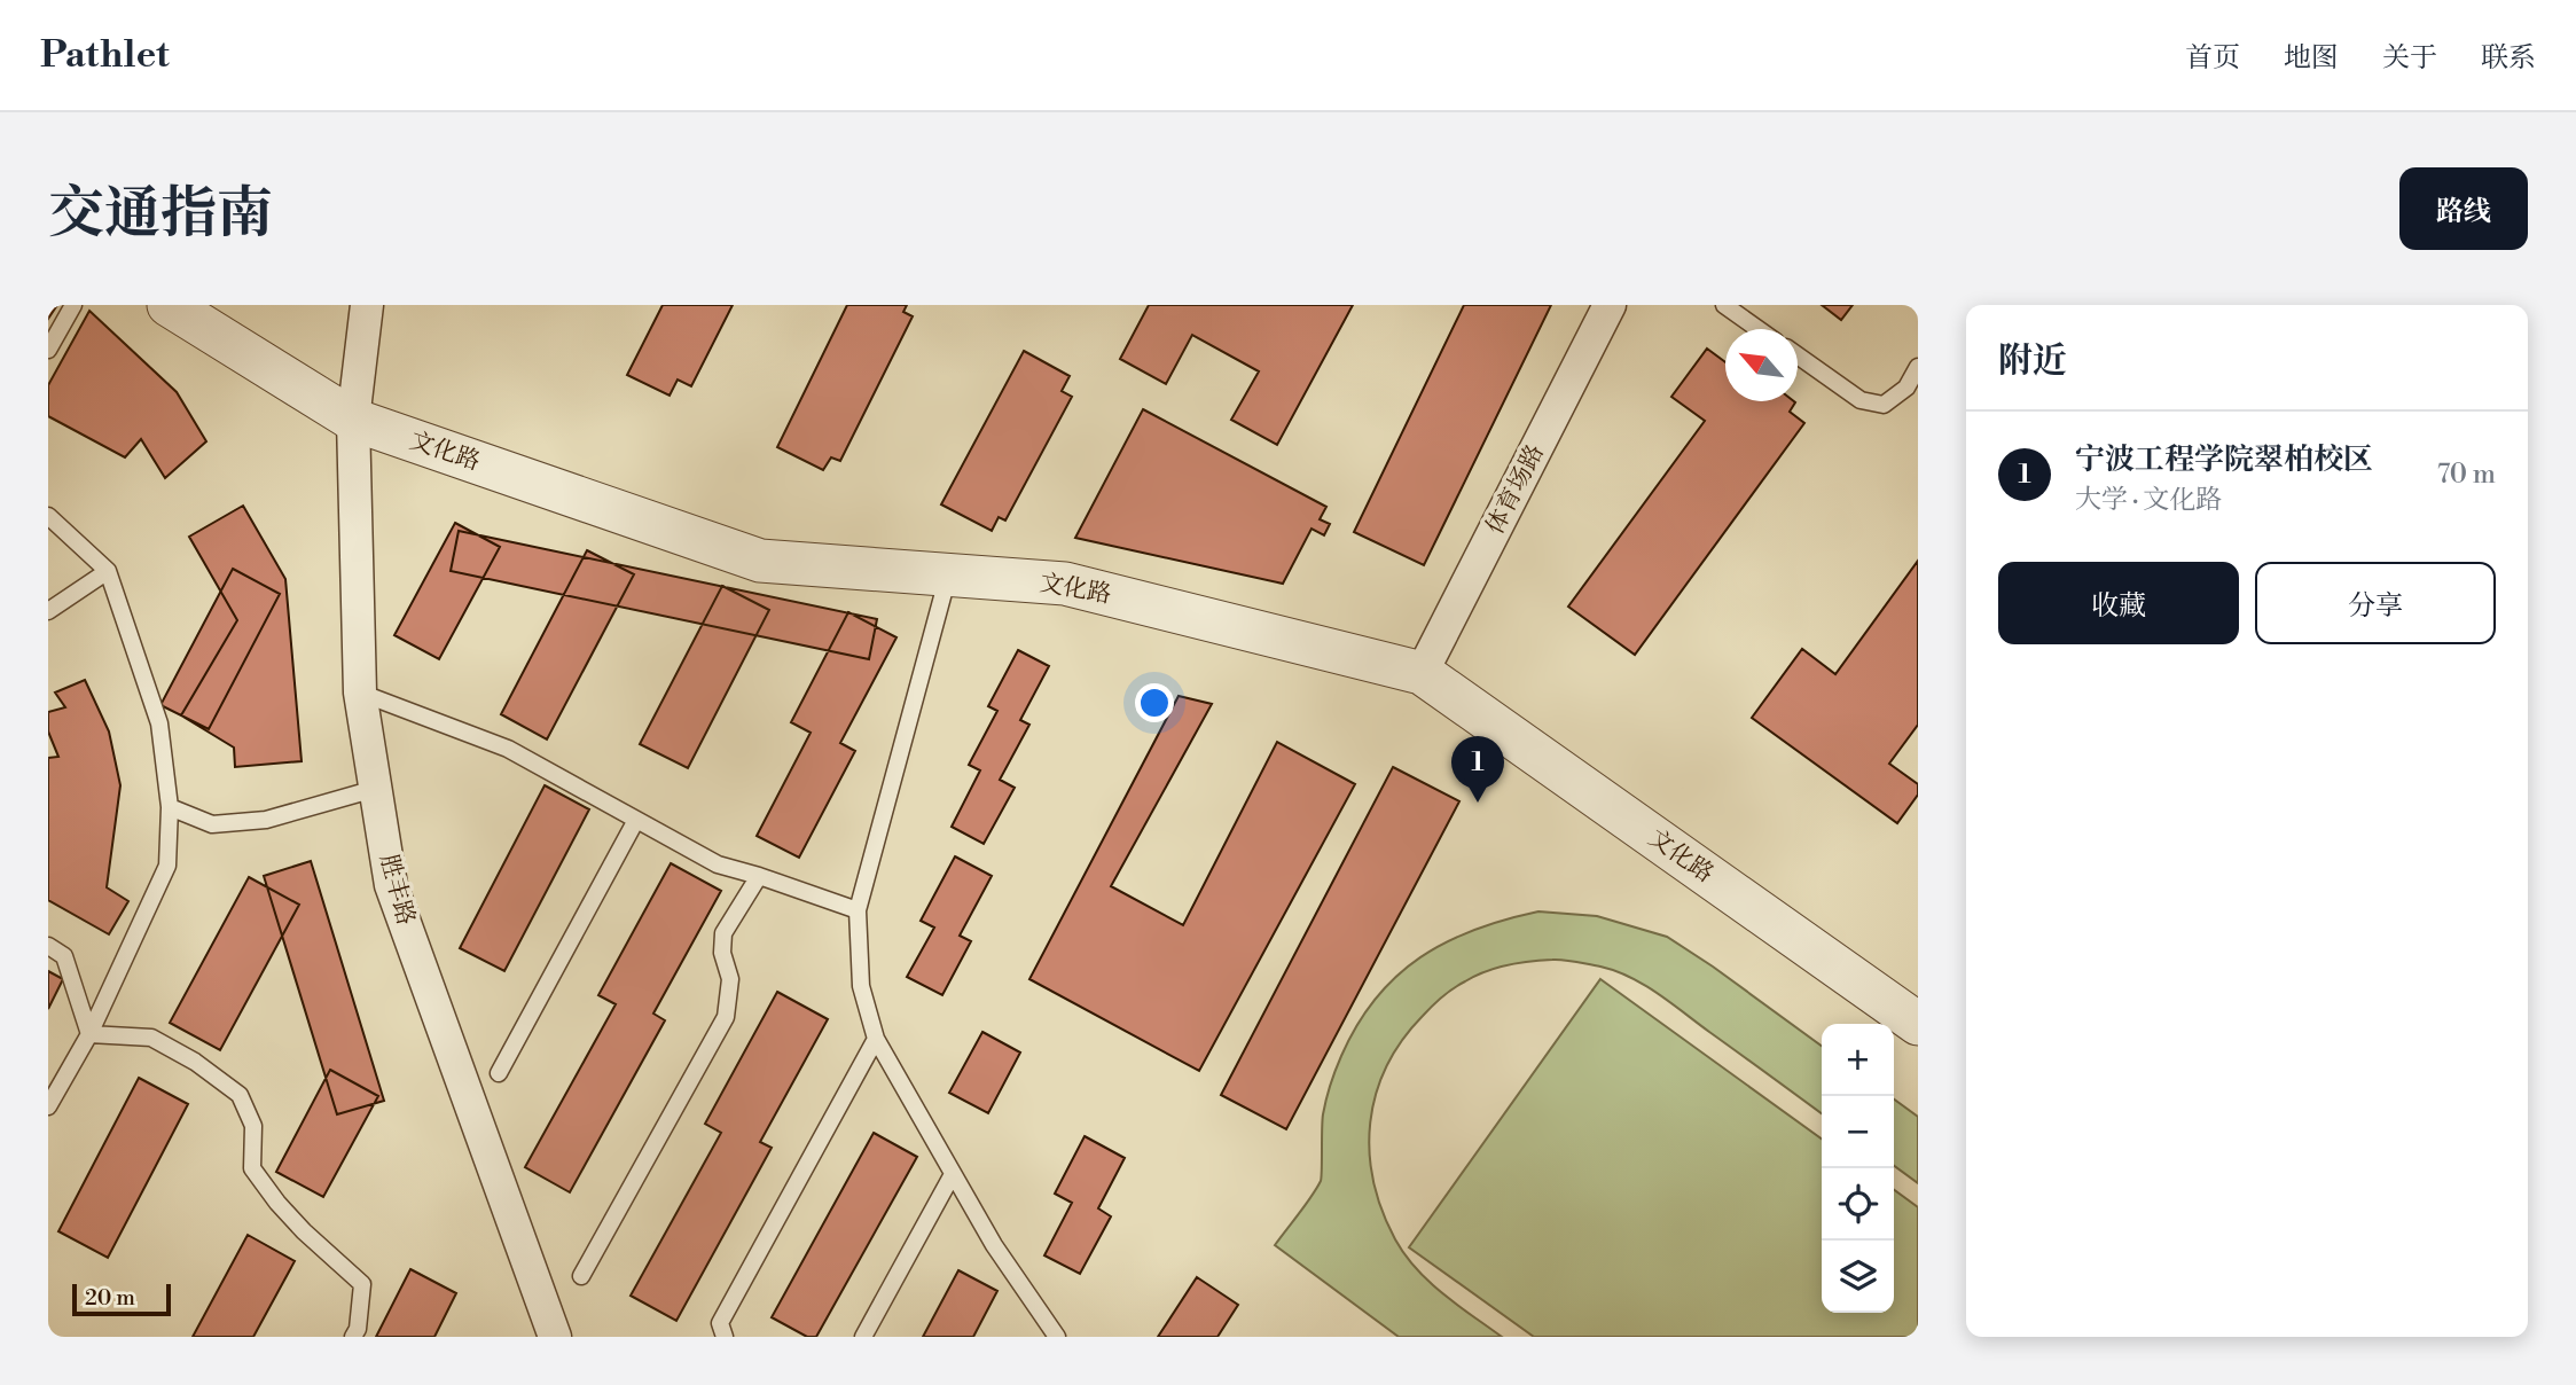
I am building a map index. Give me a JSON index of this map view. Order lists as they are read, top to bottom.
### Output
{
  "streets": {
    "street": ["文化路", "体育场路", "胜丰路"]
  },
  "crossings": [
    ["文化路", "体育场路"],
    ["文化路", "胜丰路"]
  ],
  "scale_bar": "20 m",
  "north": "top left",
  "page": {
    "header": "Pathlet",
    "nav": [
      "首页",
      "地图",
      "关于",
      "联系"
    ],
    "title": "交通指南",
    "buttons": [
      "路线",
      ["收藏", "分享"]
    ],
    "heading": "附近",
    "list": [
      {
        "mark": "1",
        "name": "宁波工程学院翠柏校区",
        "note": "大学 · 文化路",
        "value": "70 m"
      }
    ],
    "pins": "1",
    "map_buttons": ["+", "−"],
    "scale": "20 m"
  }
}
